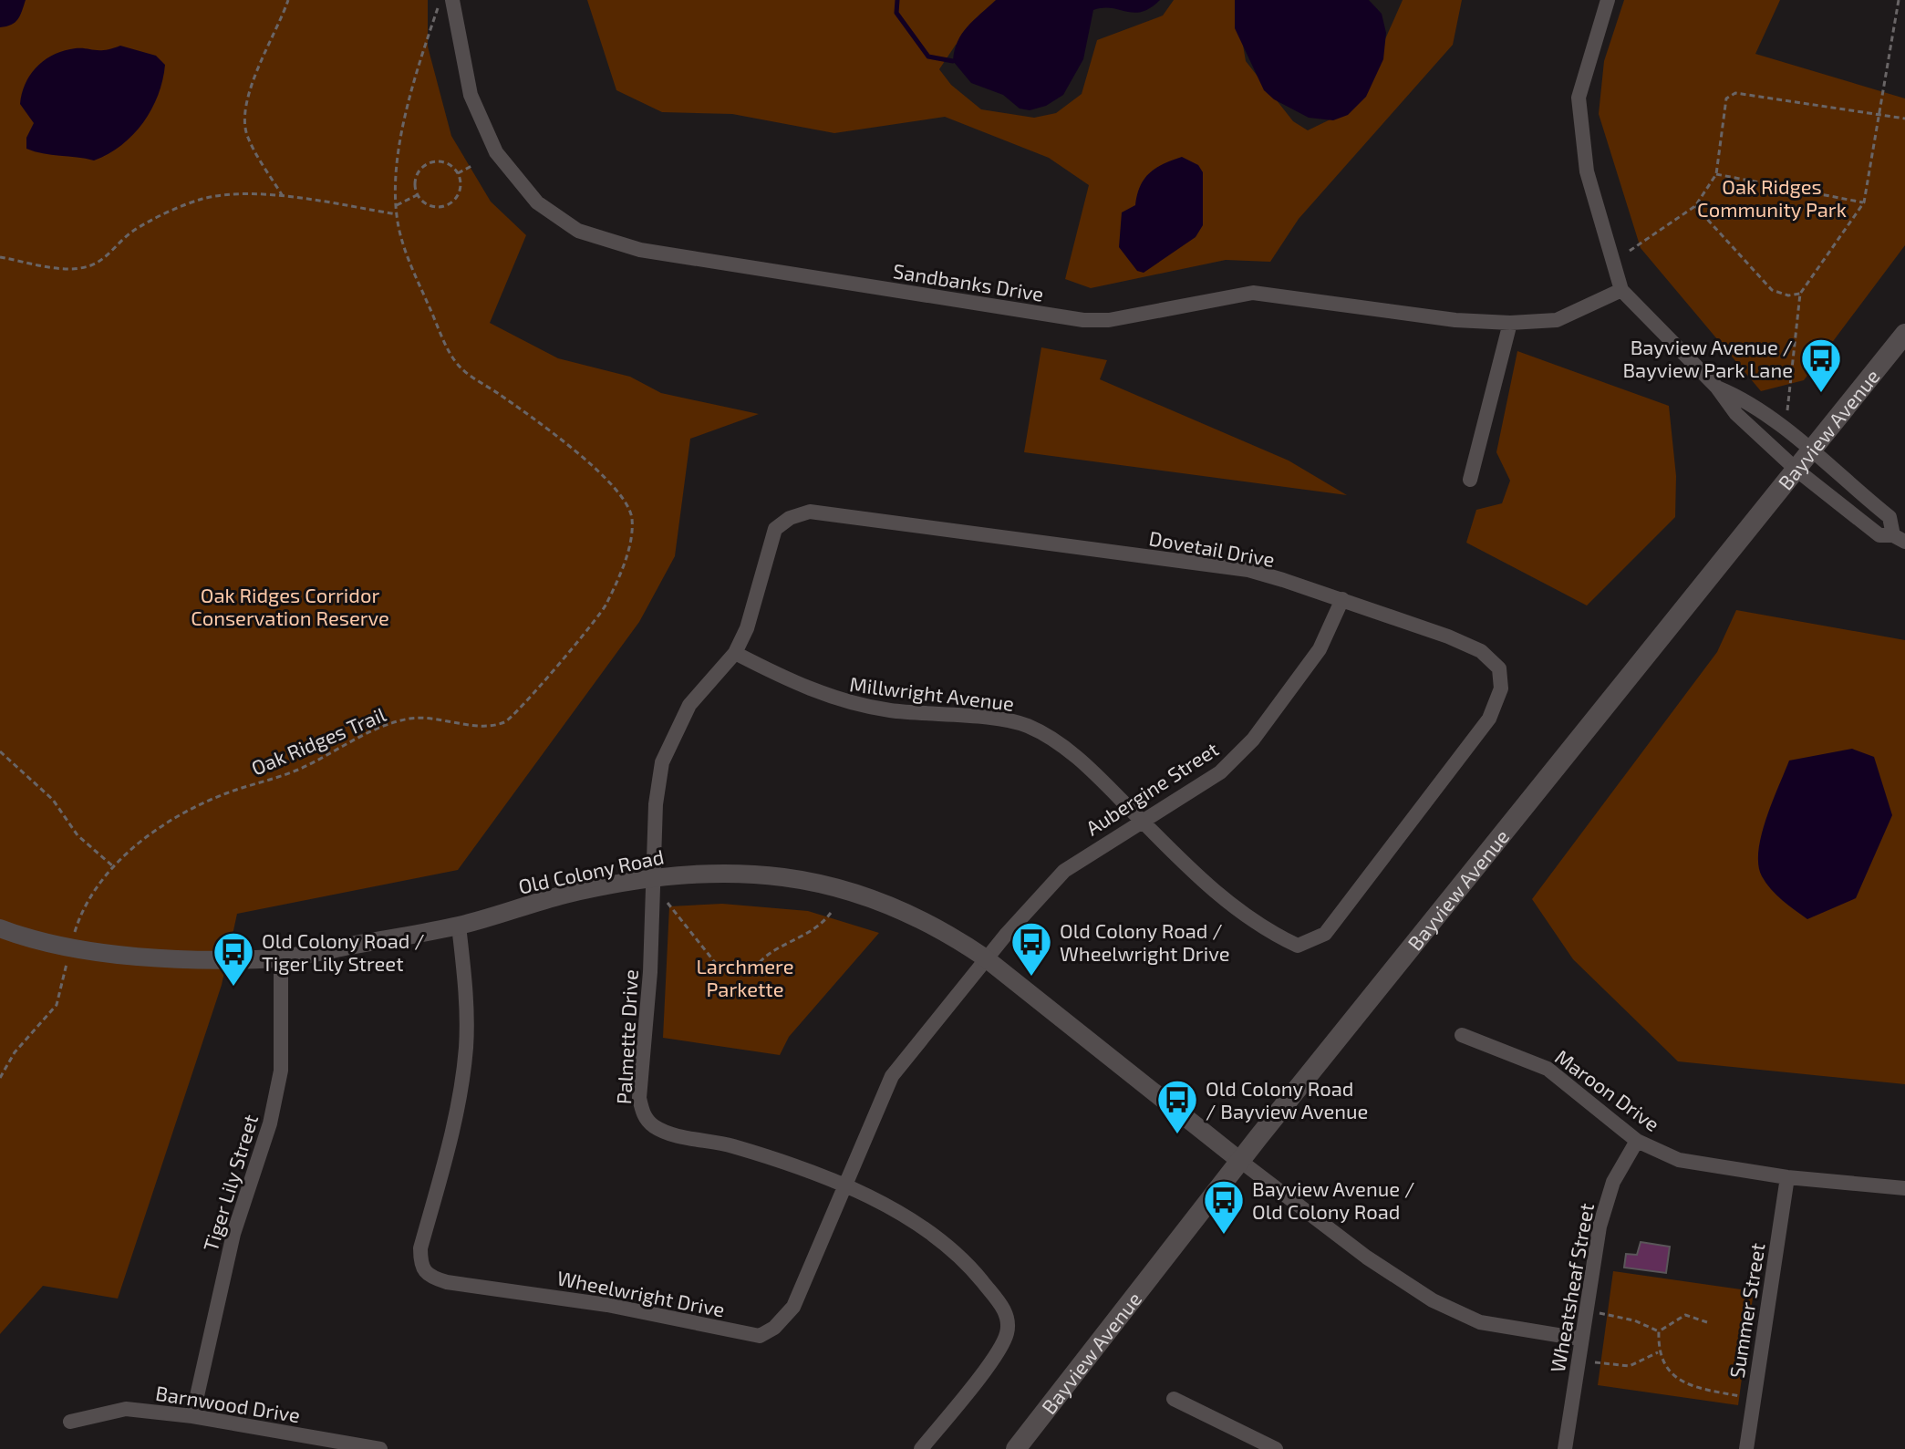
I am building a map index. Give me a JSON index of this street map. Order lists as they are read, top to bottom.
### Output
{
  "streets": {
    "main road": ["Bayview Avenue"],
    "street": [
      "Sandbanks Drive",
      "Dovetail Drive",
      "Millwright Avenue",
      "Aubergine Street",
      "Old Colony Road",
      "Palmette Drive",
      "Maroon Drive",
      "Tiger Lily Street",
      "Wheatsheaf Street",
      "Wheelwright Drive",
      "Summer Street",
      "Barnwood Drive"
    ],
    "path": ["Oak Ridges Trail"]
  },
  "crossings": [
    ["Bayview Avenue", "Old Colony Road"],
    ["Dovetail Drive", "Millwright Avenue"],
    ["Dovetail Drive", "Aubergine Street"],
    ["Dovetail Drive", "Old Colony Road"],
    ["Dovetail Drive", "Palmette Drive"],
    ["Millwright Avenue", "Aubergine Street"],
    ["Oak Ridges Trail", "Old Colony Road"],
    ["Aubergine Street", "Old Colony Road"],
    ["Aubergine Street", "Wheelwright Drive"],
    ["Old Colony Road", "Palmette Drive"],
    ["Old Colony Road", "Tiger Lily Street"],
    ["Old Colony Road", "Wheelwright Drive"],
    ["Palmette Drive", "Wheelwright Drive"],
    ["Maroon Drive", "Wheatsheaf Street"],
    ["Maroon Drive", "Summer Street"],
    ["Tiger Lily Street", "Barnwood Drive"]
  ],
  "parks": ["Oak Ridges Community Park", "Oak Ridges Corridor Conservation Reserve", "Larchmere Parkette"],
  "places": {
    "bus stop": [
      "Bayview Avenue / Bayview Park Lane",
      "Old Colony Road / Wheelwright Drive",
      "Old Colony Road / Tiger Lily Street",
      "Old Colony Road / Bayview Avenue",
      "Bayview Avenue / Old Colony Road"
    ]
  }
}
